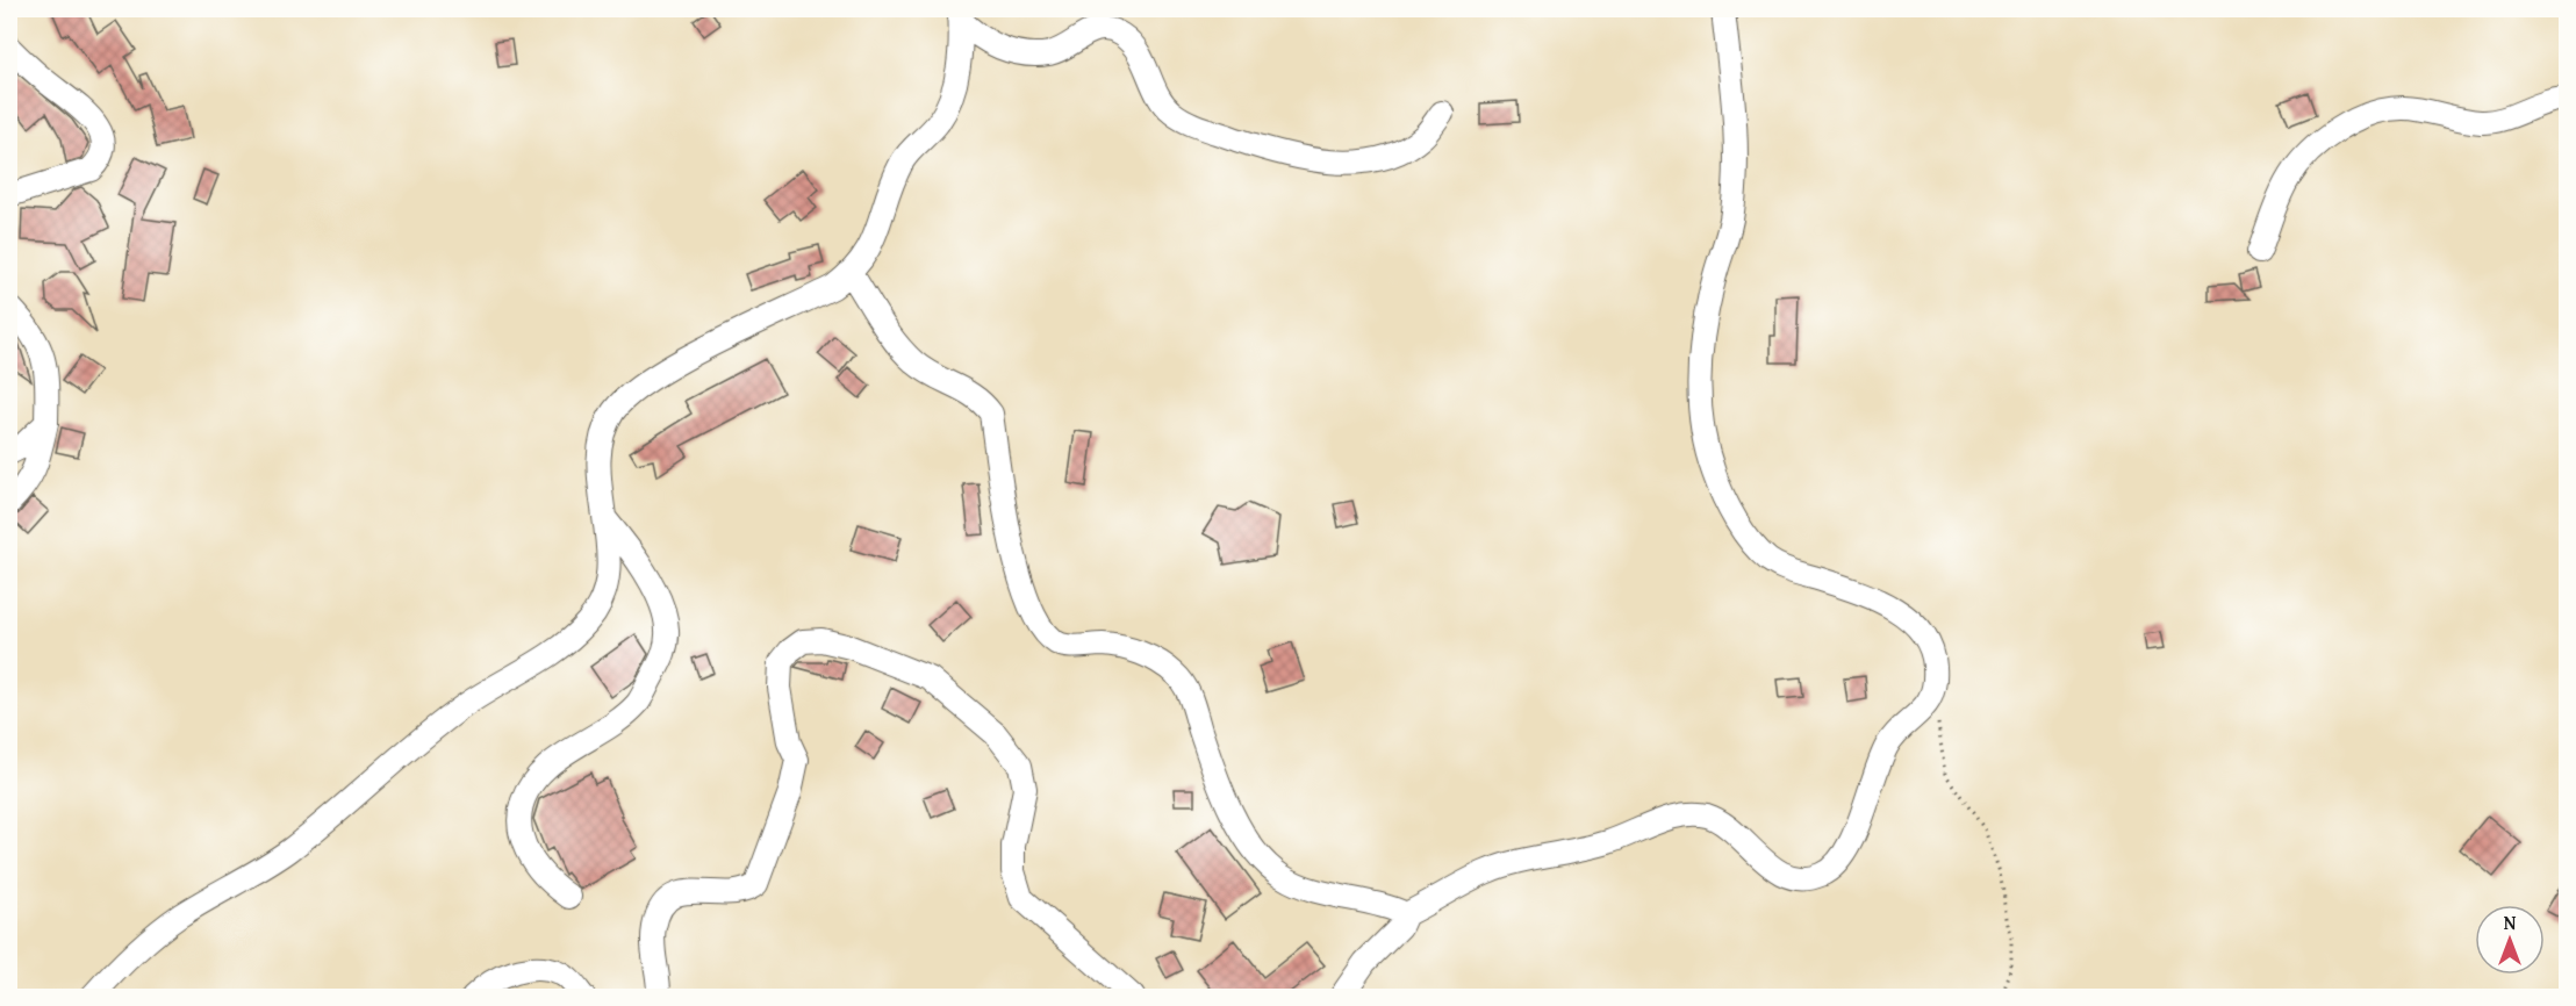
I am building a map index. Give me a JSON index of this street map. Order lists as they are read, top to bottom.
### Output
{
  "north": "top"
}
